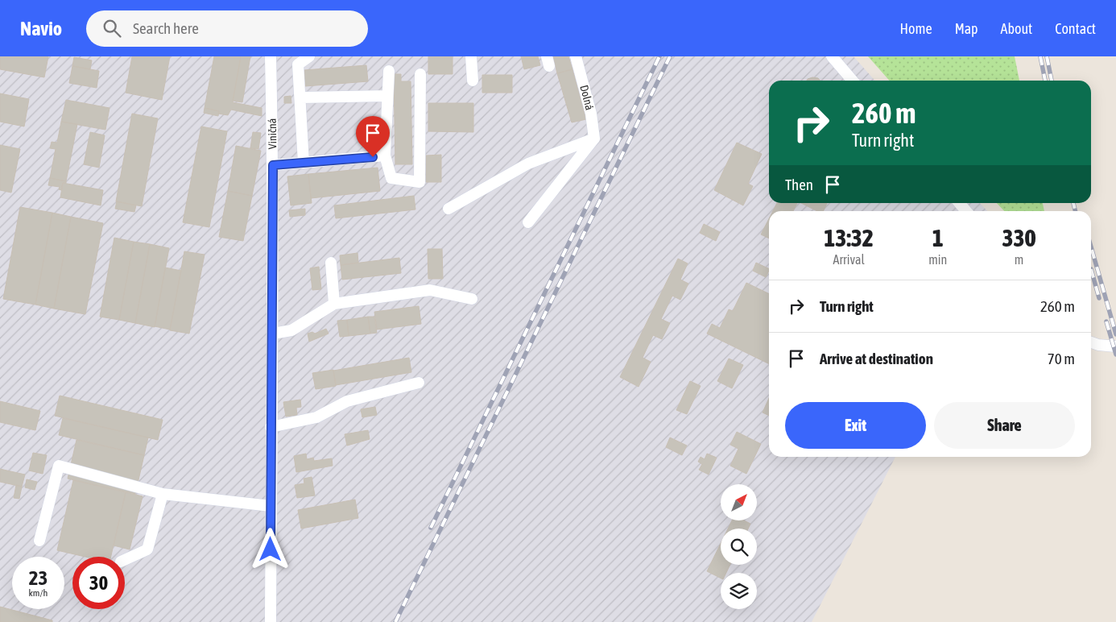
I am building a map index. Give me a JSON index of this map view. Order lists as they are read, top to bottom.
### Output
{
  "streets": {
    "street": ["Dolná", "Viničná"]
  },
  "north": "top right",
  "page": {
    "header": "Navio",
    "search": "Search here",
    "nav": [
      "Home",
      "Map",
      "About",
      "Contact"
    ],
    "turn": ["260 m", "Turn right"],
    "then": "Then",
    "eta": [
      "13:32",
      "Arrival",
      "1",
      "min",
      "330",
      "m"
    ],
    "list": [
      {
        "name": "Turn right",
        "value": "260 m"
      },
      {
        "name": "Arrive at destination",
        "value": "70 m"
      }
    ],
    "buttons": ["Exit", "Share"],
    "speed": "23 km/h",
    "limit": "30"
  }
}
